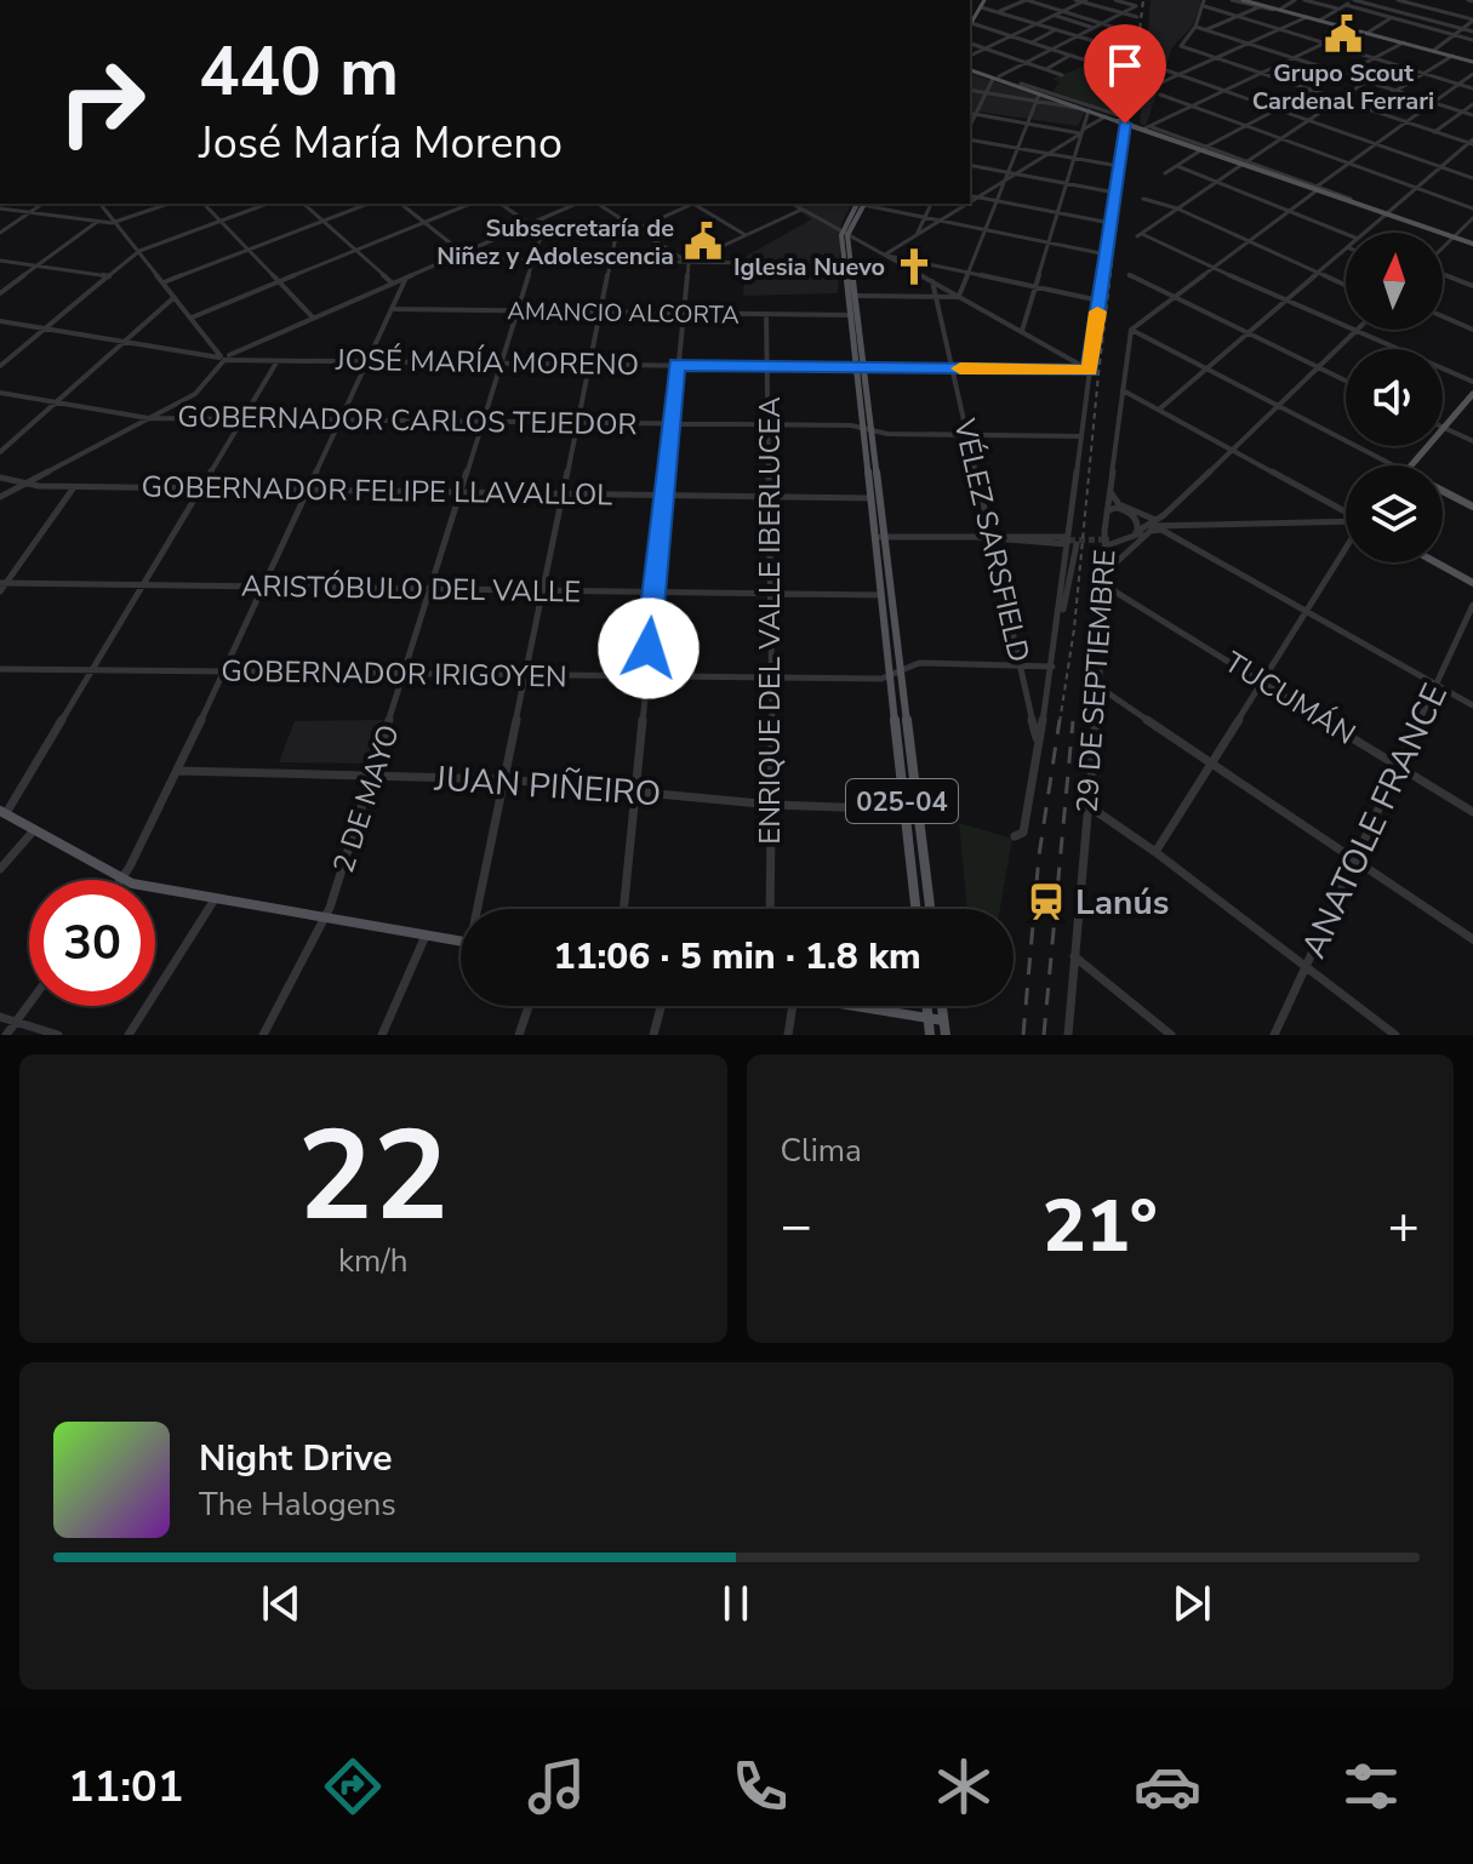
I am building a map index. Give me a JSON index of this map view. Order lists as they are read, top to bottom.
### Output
{
  "streets": {
    "main road": ["025-04"],
    "street": [
      "AMANCIO ALCORTA",
      "JOSÉ MARÍA MORENO",
      "GOBERNADOR CARLOS TEJEDOR",
      "GOBERNADOR FELIPE LLAVALLOL",
      "VÉLEZ SARSFIELD",
      "ARISTÓBULO DEL VALLE",
      "ENRIQUE DEL VALLE IBERLUCEA",
      "GOBERNADOR IRIGOYEN",
      "29 DE SEPTIEMBRE",
      "TUCUMÁN",
      "JUAN PIÑEIRO",
      "2 DE MAYO",
      "ANATOLE FRANCE"
    ]
  },
  "crossings": [
    ["AMANCIO ALCORTA", "ENRIQUE DEL VALLE IBERLUCEA"],
    ["AMANCIO ALCORTA", "2 DE MAYO"],
    ["AMANCIO ALCORTA", "025-04"],
    ["JOSÉ MARÍA MORENO", "VÉLEZ SARSFIELD"],
    ["JOSÉ MARÍA MORENO", "ENRIQUE DEL VALLE IBERLUCEA"],
    ["JOSÉ MARÍA MORENO", "2 DE MAYO"],
    ["JOSÉ MARÍA MORENO", "025-04"],
    ["GOBERNADOR CARLOS TEJEDOR", "ENRIQUE DEL VALLE IBERLUCEA"],
    ["GOBERNADOR CARLOS TEJEDOR", "2 DE MAYO"],
    ["GOBERNADOR CARLOS TEJEDOR", "025-04"],
    ["GOBERNADOR FELIPE LLAVALLOL", "ENRIQUE DEL VALLE IBERLUCEA"],
    ["GOBERNADOR FELIPE LLAVALLOL", "2 DE MAYO"],
    ["GOBERNADOR FELIPE LLAVALLOL", "025-04"],
    ["VÉLEZ SARSFIELD", "GOBERNADOR IRIGOYEN"],
    ["ARISTÓBULO DEL VALLE", "ENRIQUE DEL VALLE IBERLUCEA"],
    ["ARISTÓBULO DEL VALLE", "2 DE MAYO"],
    ["ARISTÓBULO DEL VALLE", "025-04"],
    ["ENRIQUE DEL VALLE IBERLUCEA", "GOBERNADOR IRIGOYEN"],
    ["ENRIQUE DEL VALLE IBERLUCEA", "JUAN PIÑEIRO"],
    ["GOBERNADOR IRIGOYEN", "2 DE MAYO"],
    ["GOBERNADOR IRIGOYEN", "025-04"],
    ["29 DE SEPTIEMBRE", "TUCUMÁN"],
    ["TUCUMÁN", "ANATOLE FRANCE"],
    ["JUAN PIÑEIRO", "2 DE MAYO"],
    ["JUAN PIÑEIRO", "025-04"]
  ],
  "places": {
    "public building": ["Grupo Scout Cardenal Ferrari", "Subsecretaría de Niñez y Adolescencia"],
    "church": ["Iglesia Nuevo"],
    "station": ["Lanús"]
  },
  "north": "top",
  "page": {
    "turn": ["440 m", "José María Moreno"],
    "limit": "30",
    "trip": "11:06 · 5 min · 1.8 km",
    "tile": [
      ["22", "km/h"],
      "Clima"
    ],
    "heat": ["−", "21°", "+"],
    "song": ["Night Drive", "The Halogens"],
    "tabs": "11:01"
  }
}
